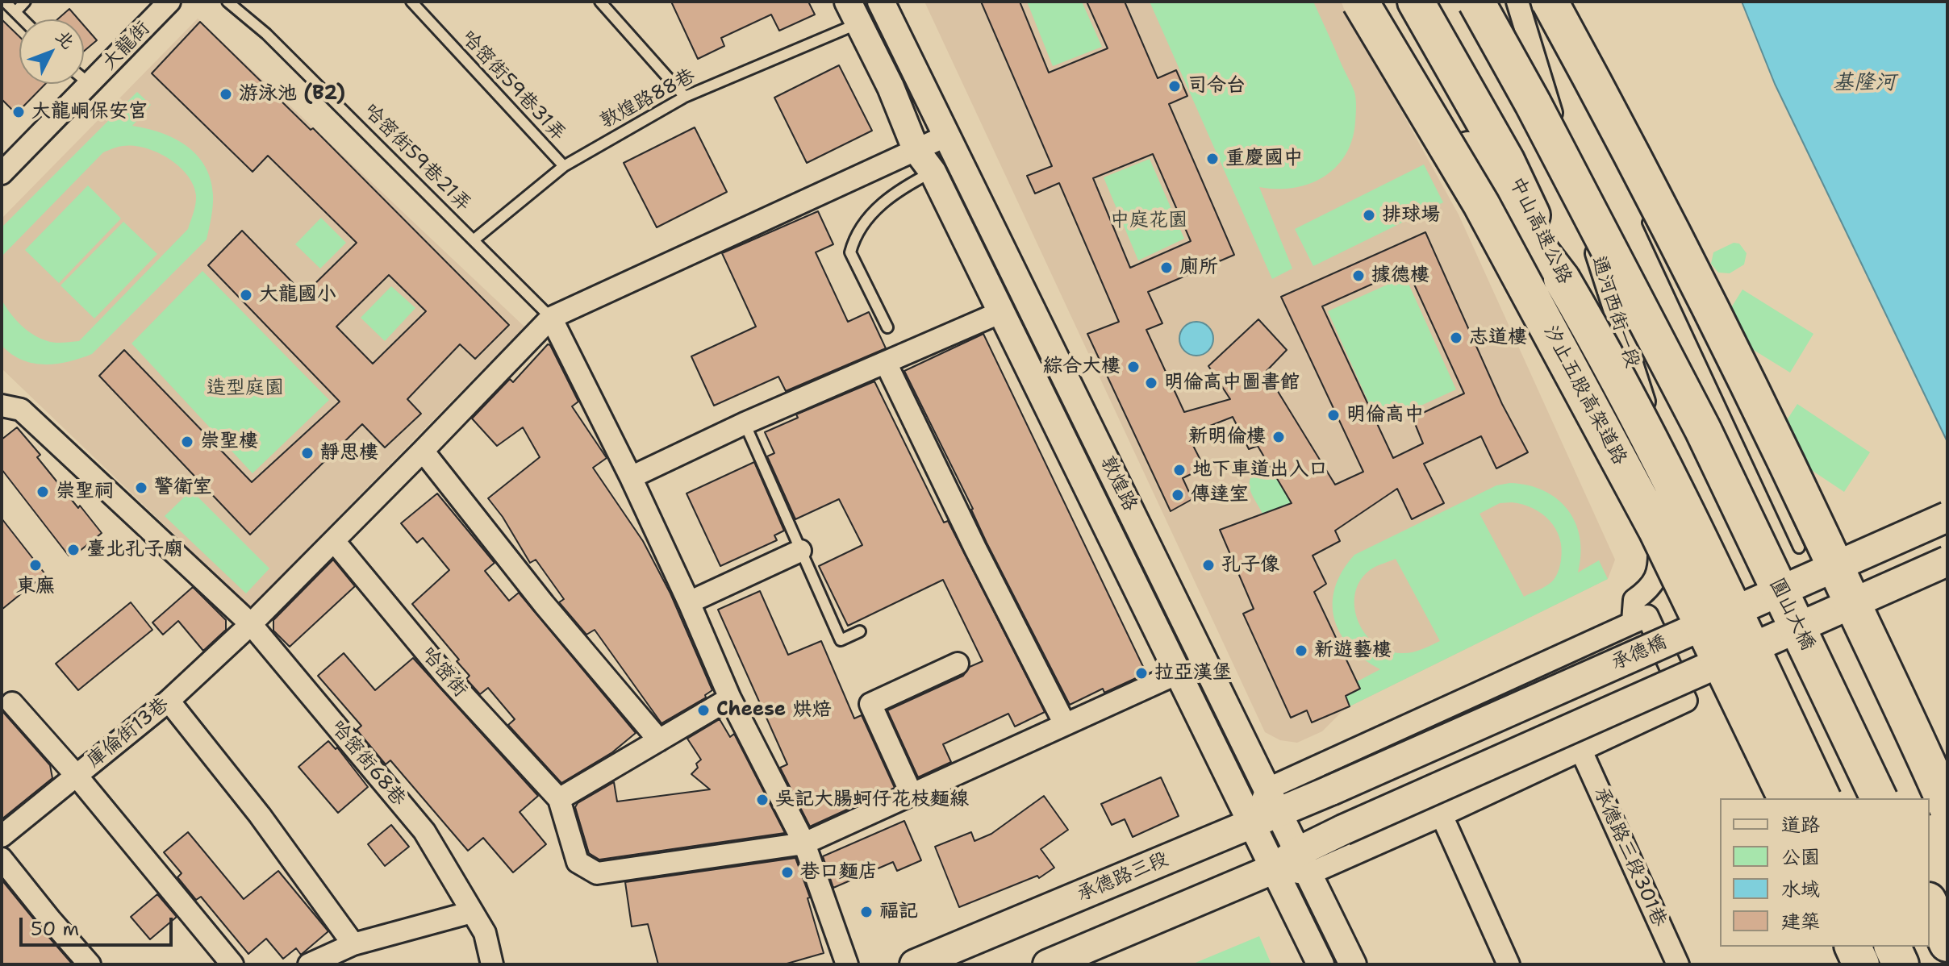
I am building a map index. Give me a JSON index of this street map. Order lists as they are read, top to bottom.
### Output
{
  "streets": {
    "highway": ["中山高速公路", "汐止五股高架道路", "圓山大橋"],
    "main road": ["承德橋", "承德路三段"],
    "street": [
      "大龍街",
      "通河西街一段",
      "敦煌路",
      "哈密街",
      "庫倫街13巷",
      "哈密街68巷",
      "承德路三段301巷"
    ],
    "lane": ["哈密街59巷31弄", "敦煌路88巷", "哈密街59巷21弄"]
  },
  "crossings": [
    ["哈密街59巷31弄", "敦煌路88巷"],
    ["敦煌路88巷", "哈密街59巷21弄"],
    ["敦煌路88巷", "敦煌路"],
    ["哈密街59巷21弄", "庫倫街13巷"],
    ["中山高速公路", "通河西街一段"],
    ["敦煌路", "承德路三段"],
    ["承德橋", "承德路三段"],
    ["哈密街", "庫倫街13巷"],
    ["庫倫街13巷", "哈密街68巷"]
  ],
  "water": ["基隆河"],
  "parks": ["中庭花園", "造型庭園"],
  "places": [
    "司令台",
    "游泳池 (B2)",
    "大龍峒保安宮",
    "重慶國中",
    "排球場",
    "廁所",
    "據德樓",
    "大龍國小",
    "志道樓",
    "綜合大樓",
    "明倫高中圖書館",
    "明倫高中",
    "新明倫樓",
    "崇聖樓",
    "靜思樓",
    "地下車道出入口",
    "警衛室",
    "崇聖祠",
    "傳達室",
    "臺北孔子廟",
    "東廡",
    "孔子像",
    "新遊藝樓",
    "拉亞漢堡",
    "Cheese 烘焙",
    "吳記大腸蚵仔花枝麵線",
    "巷口麵店",
    "福記"
  ],
  "legend": [
    "道路",
    "公園",
    "水域",
    "建築"
  ],
  "scale_bar": "50 m",
  "north": "top right"
}
